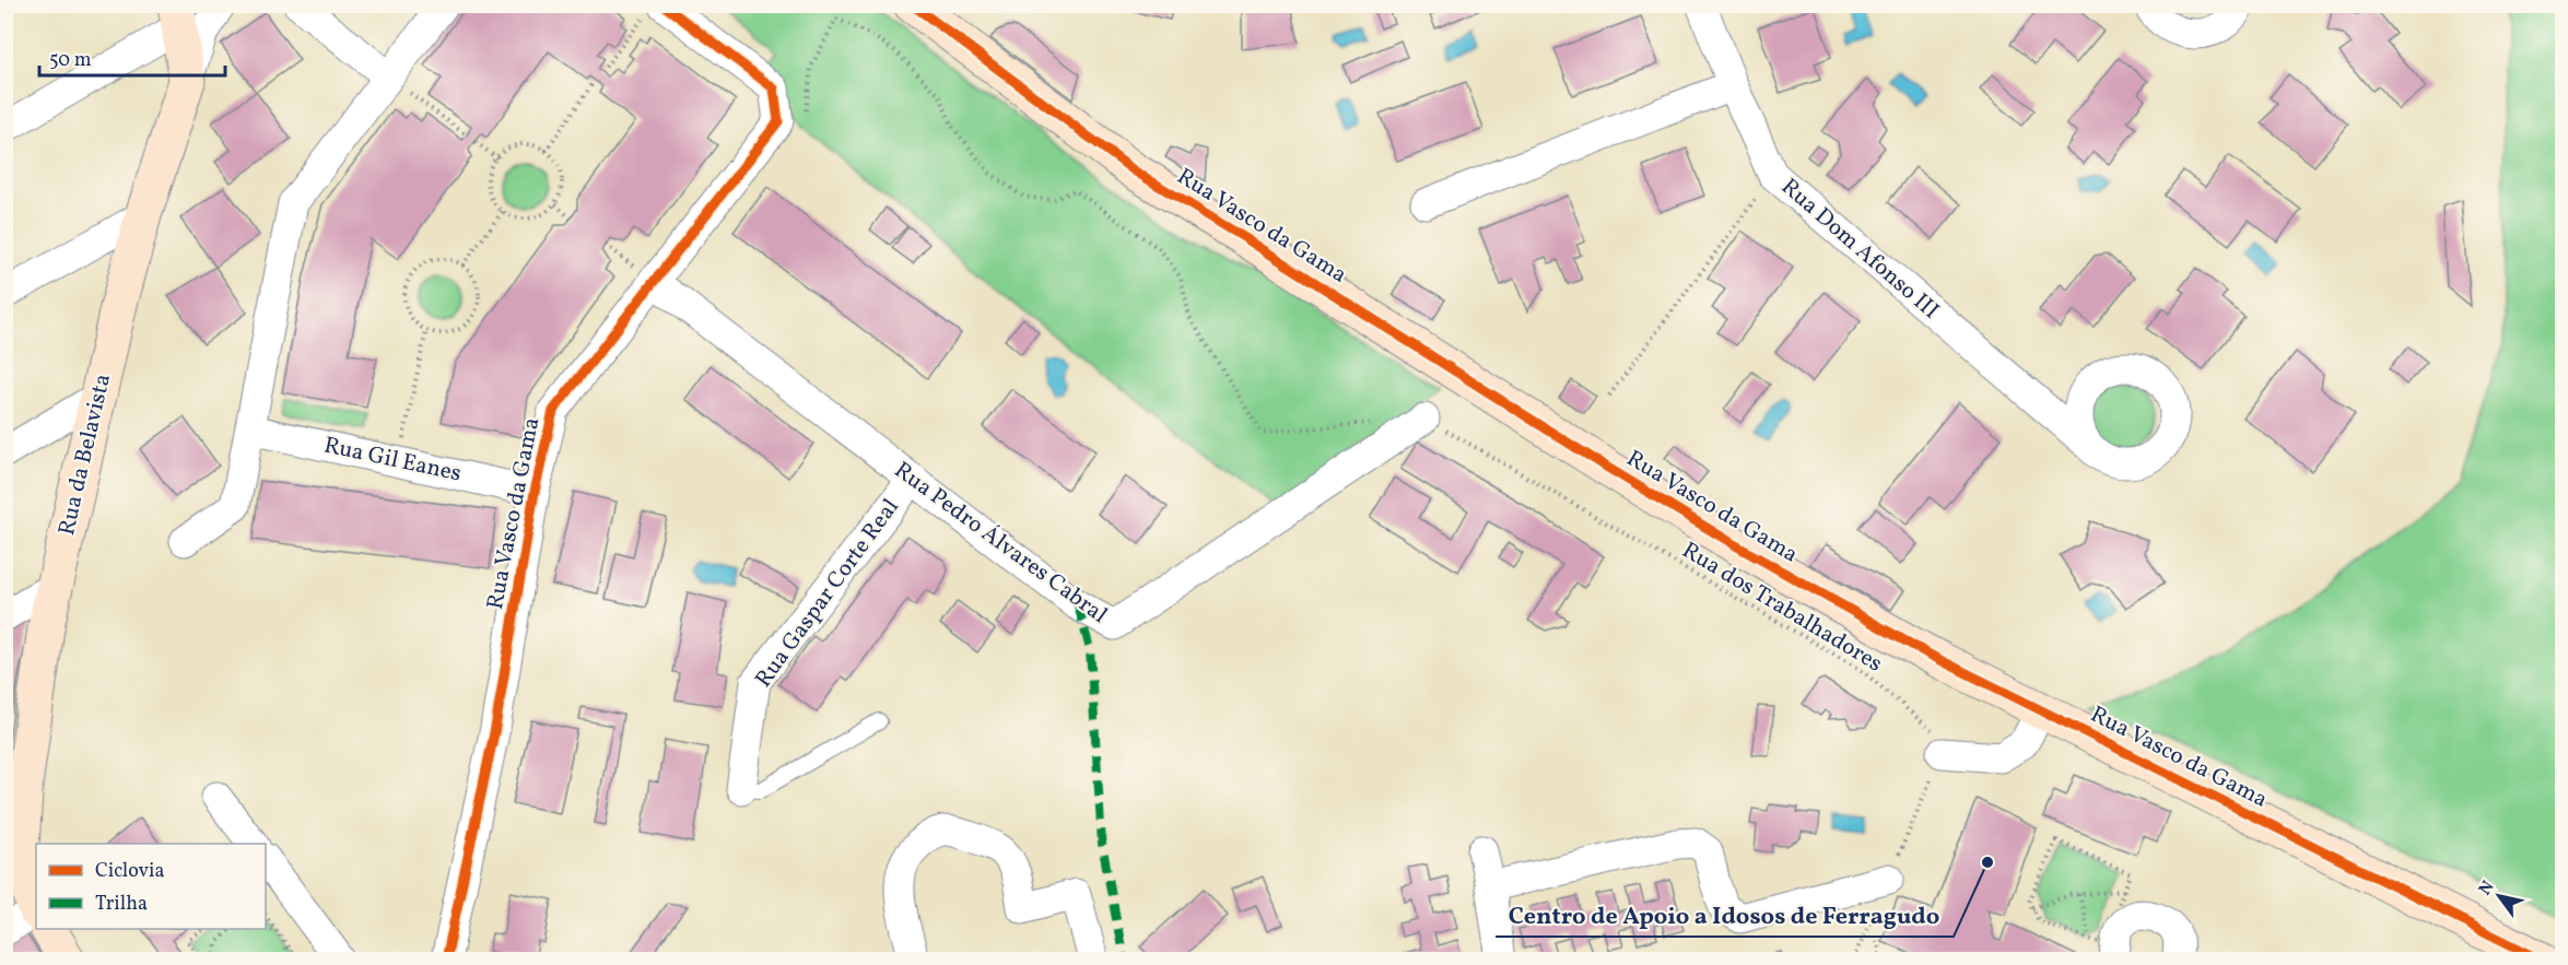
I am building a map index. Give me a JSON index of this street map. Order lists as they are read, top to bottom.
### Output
{
  "streets": {
    "street": [
      "Rua Vasco da Gama",
      "Rua Dom Afonso III",
      "Rua da Belavista",
      "Rua Gil Eanes",
      "Rua Pedro Álvares Cabral",
      "Rua Gaspar Corte Real"
    ],
    "path": ["Rua dos Trabalhadores"]
  },
  "crossings": [
    ["Rua Vasco da Gama", "Rua Gil Eanes"],
    ["Rua Vasco da Gama", "Rua Pedro Álvares Cabral"],
    ["Rua Pedro Álvares Cabral", "Rua Gaspar Corte Real"],
    ["Rua Pedro Álvares Cabral", "Rua dos Trabalhadores"]
  ],
  "places": ["Centro de Apoio a Idosos de Ferragudo"],
  "legend": ["Ciclovia", "Trilha"],
  "scale_bar": "50 m",
  "north": "top left"
}
